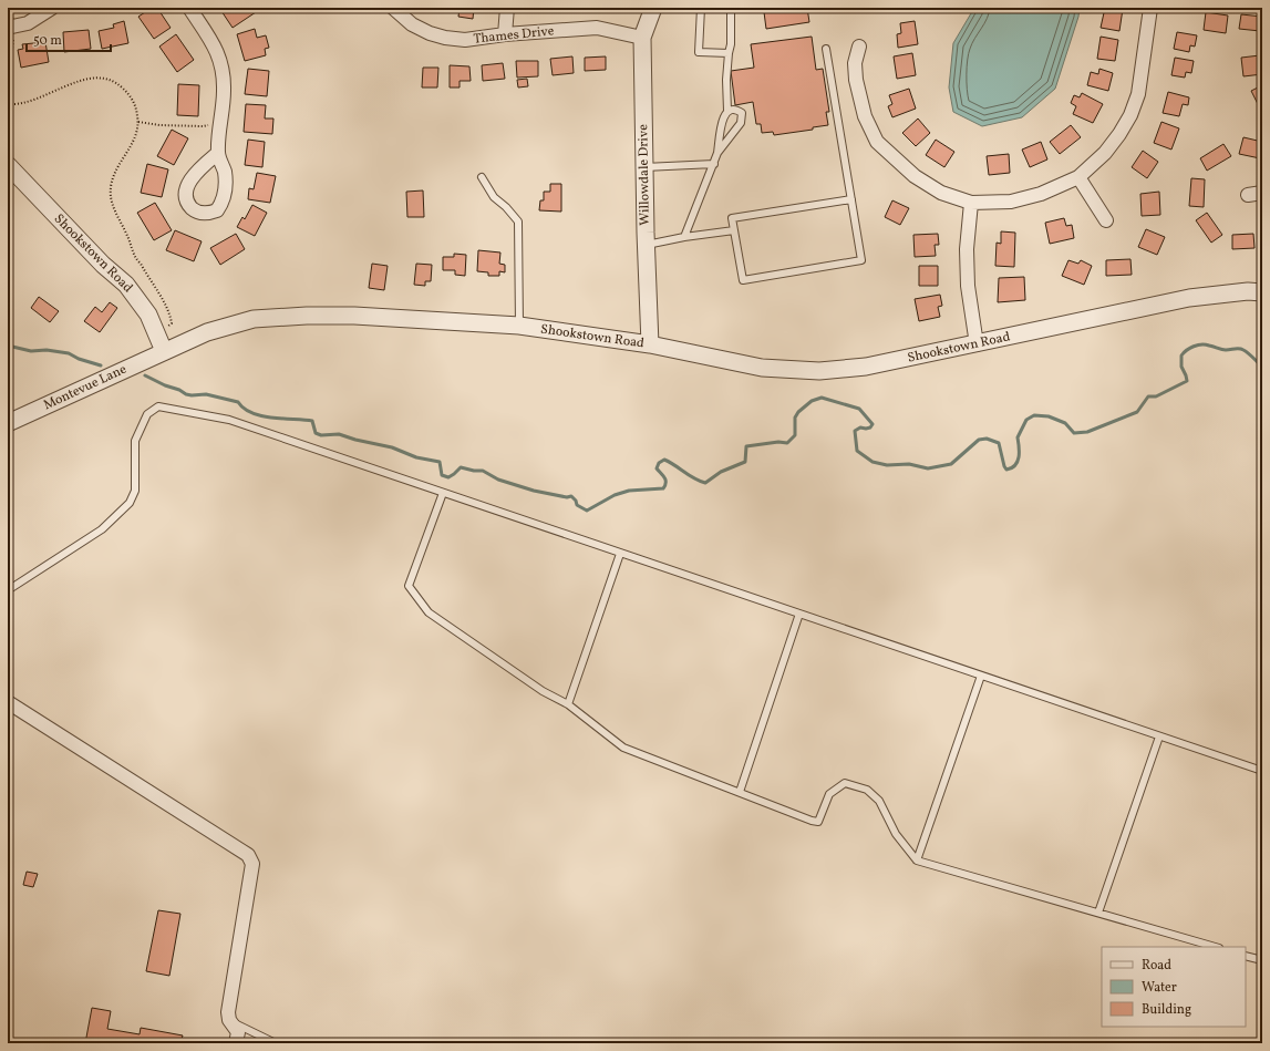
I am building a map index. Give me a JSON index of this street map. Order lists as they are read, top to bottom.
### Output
{
  "streets": {
    "street": [
      "Thames Drive",
      "Willowdale Drive",
      "Shookstown Road",
      "Montevue Lane"
    ]
  },
  "crossings": [
    ["Thames Drive", "Willowdale Drive"],
    ["Willowdale Drive", "Shookstown Road"],
    ["Shookstown Road", "Montevue Lane"]
  ],
  "legend": ["Road", "Water", "Building"],
  "scale_bar": "50 m"
}
